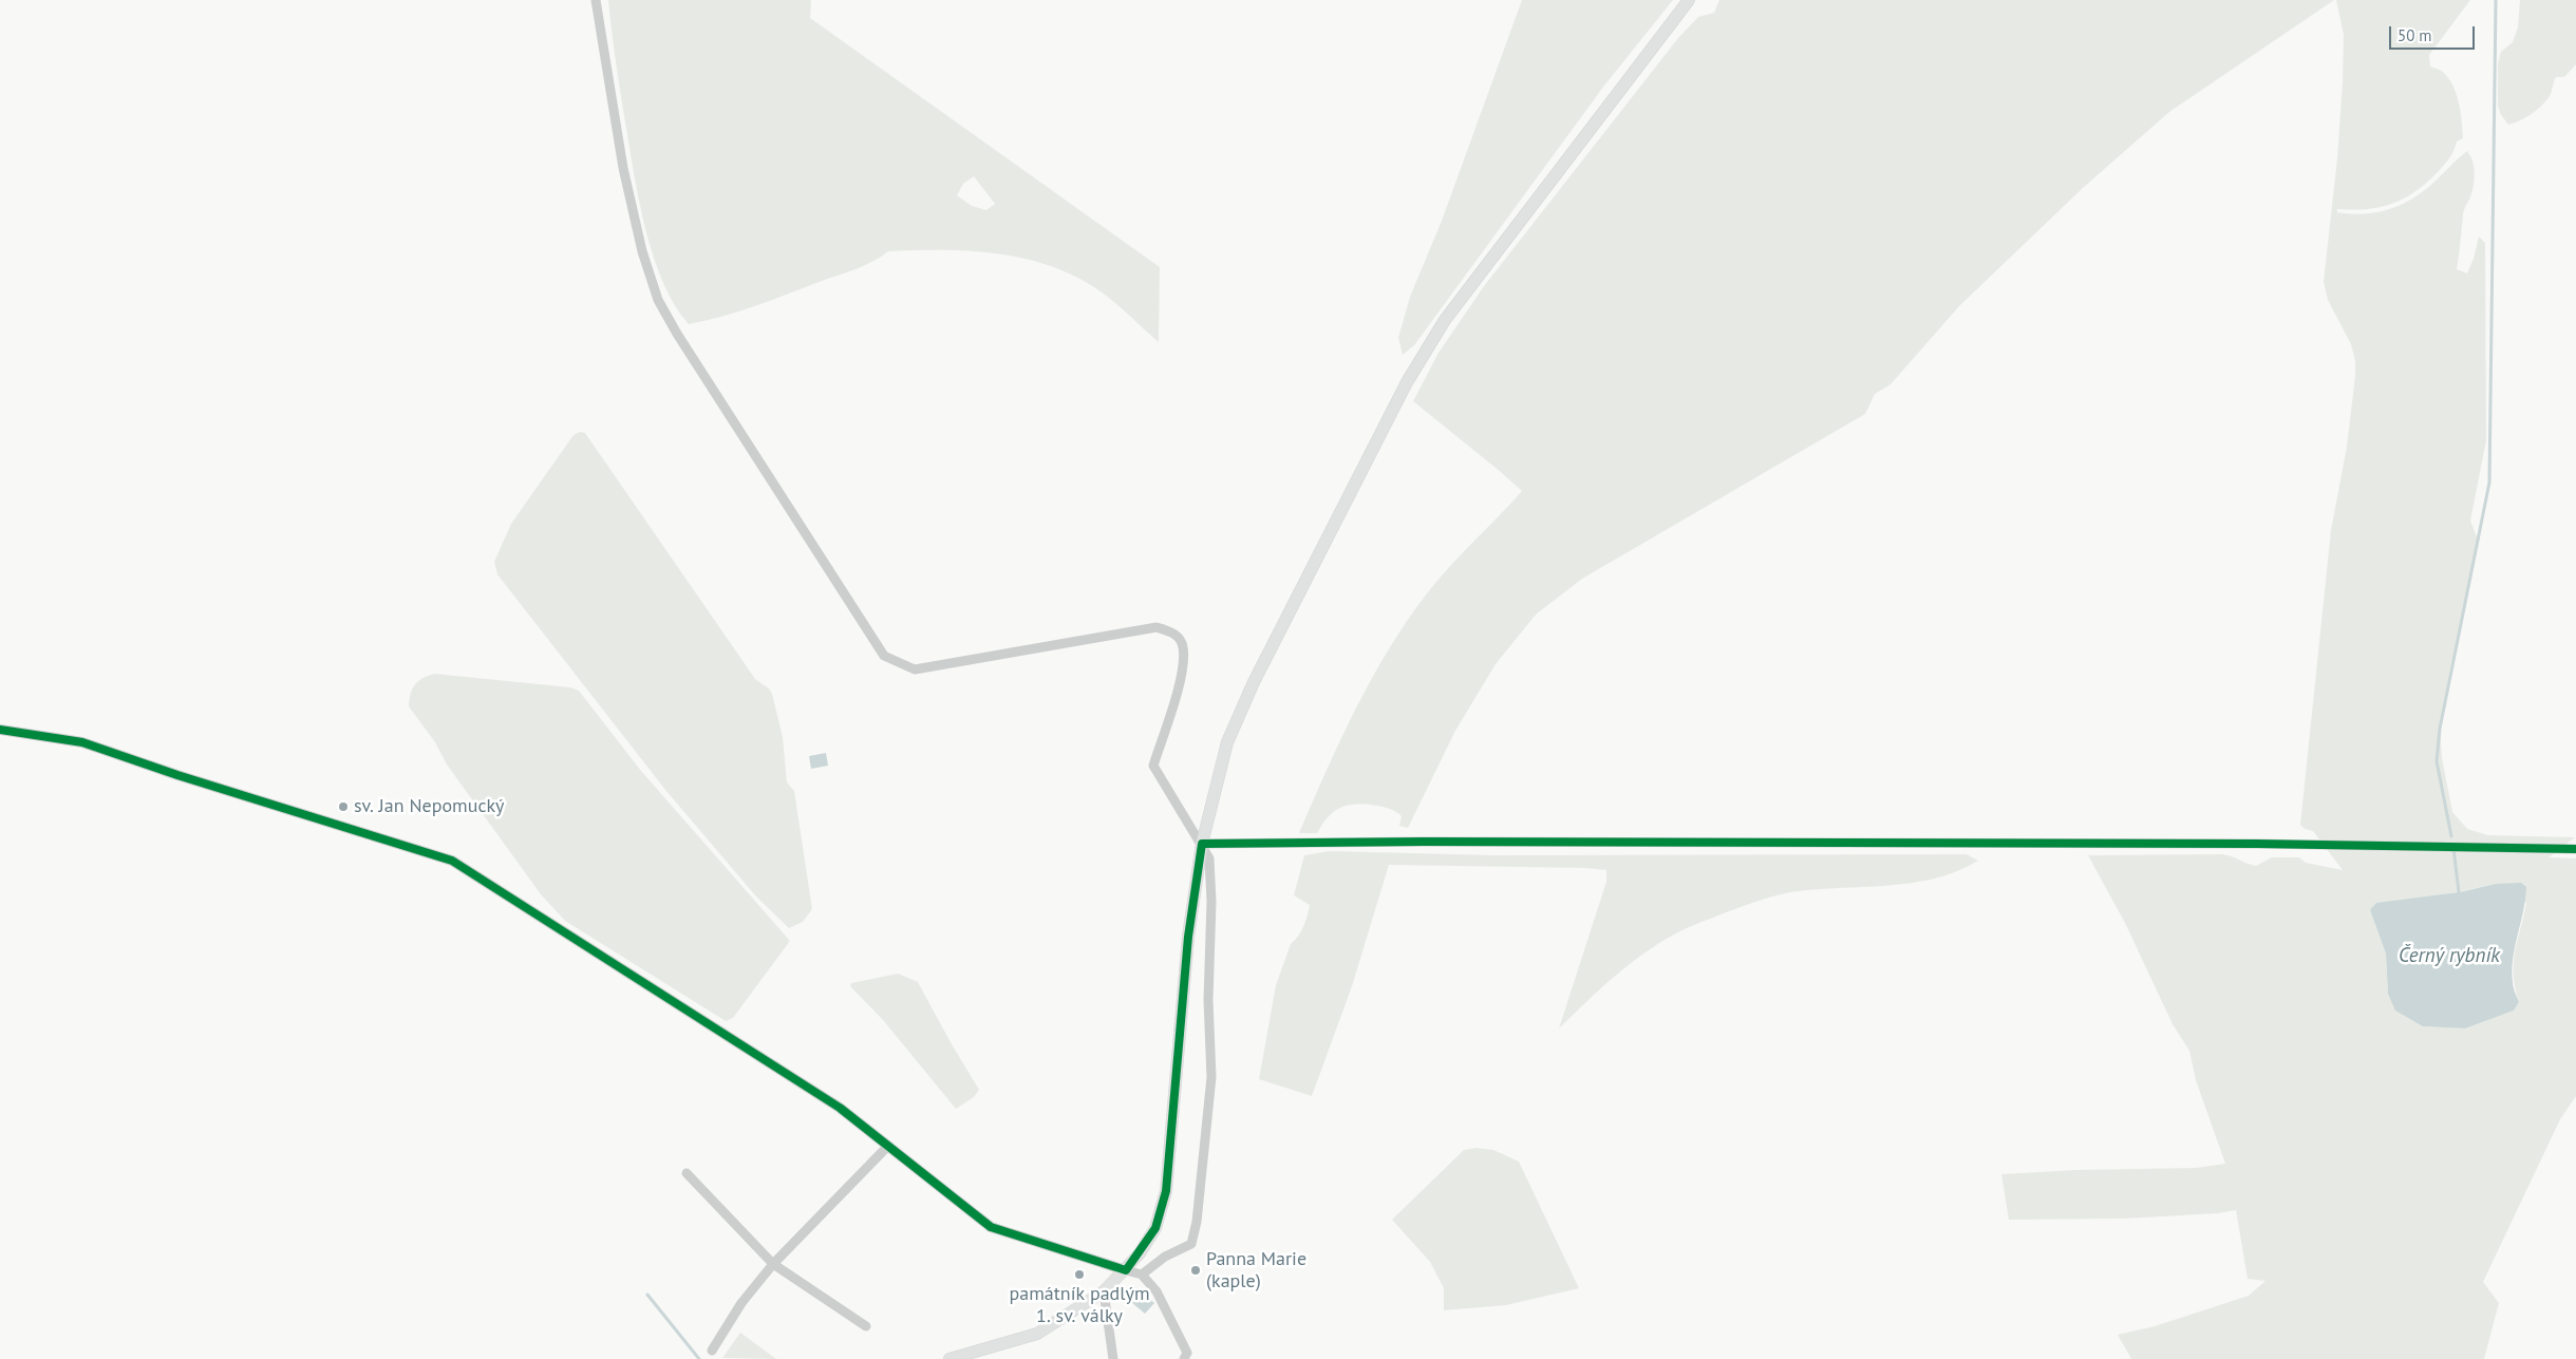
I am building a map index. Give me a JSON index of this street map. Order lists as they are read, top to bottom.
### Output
{
  "water": ["Černý rybník"],
  "places": ["sv. Jan Nepomucký", "Panna Marie (kaple)", "památník padlým 1. sv. války"],
  "scale_bar": "50 m"
}
